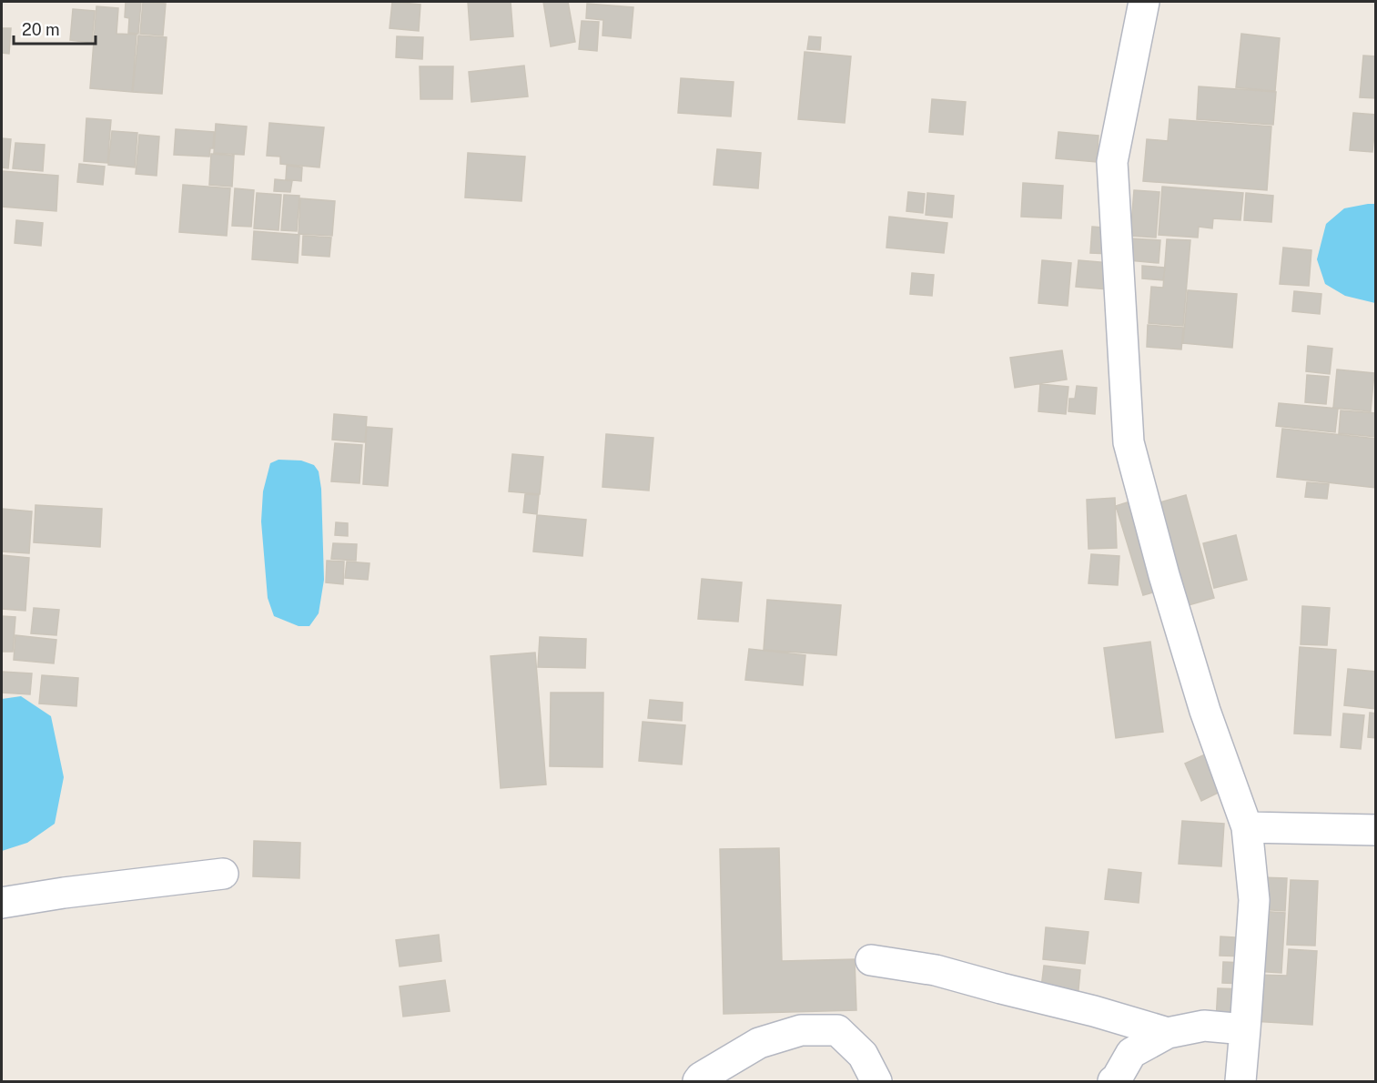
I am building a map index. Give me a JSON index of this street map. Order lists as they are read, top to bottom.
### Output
{
  "scale_bar": "20 m"
}
